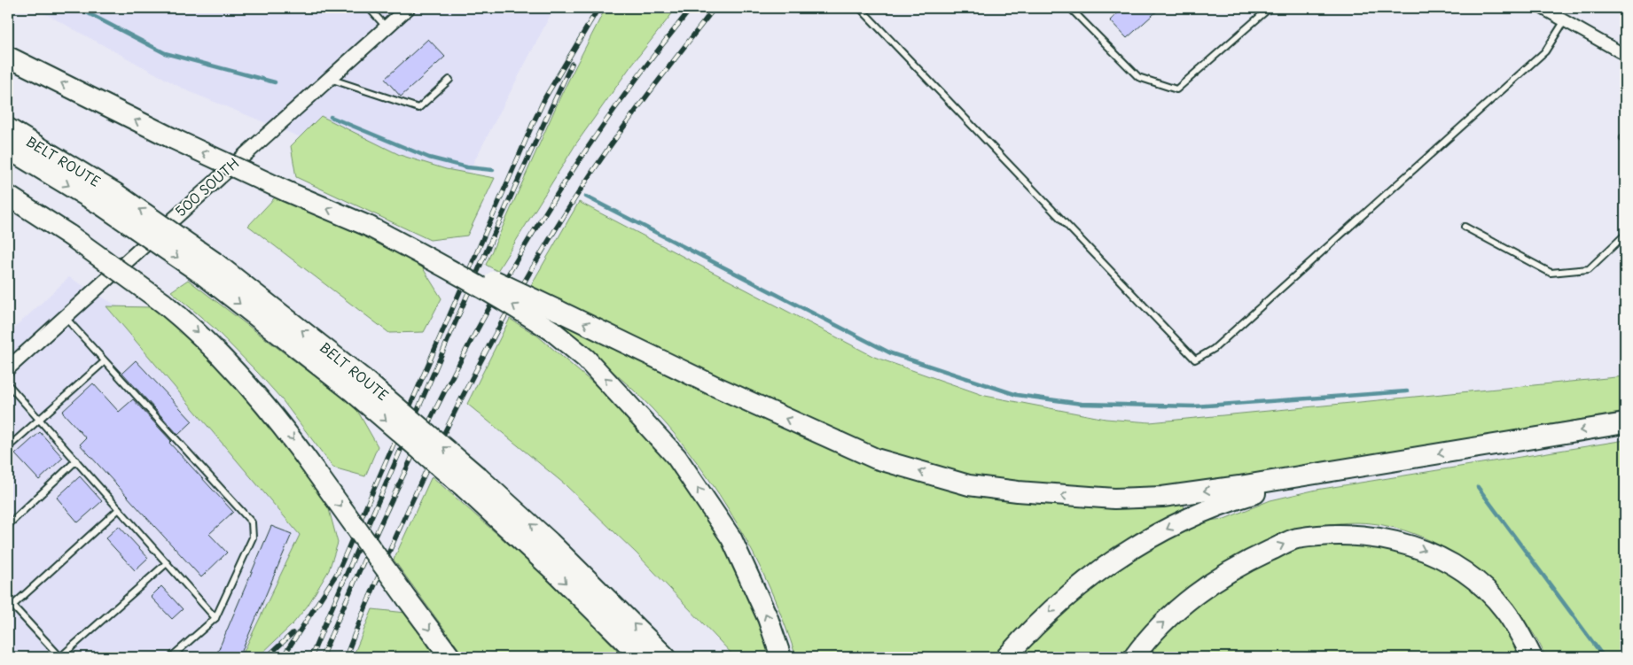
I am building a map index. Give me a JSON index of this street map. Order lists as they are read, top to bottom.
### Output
{
  "streets": {
    "highway": ["BELT ROUTE"],
    "street": ["500 SOUTH"]
  }
}
